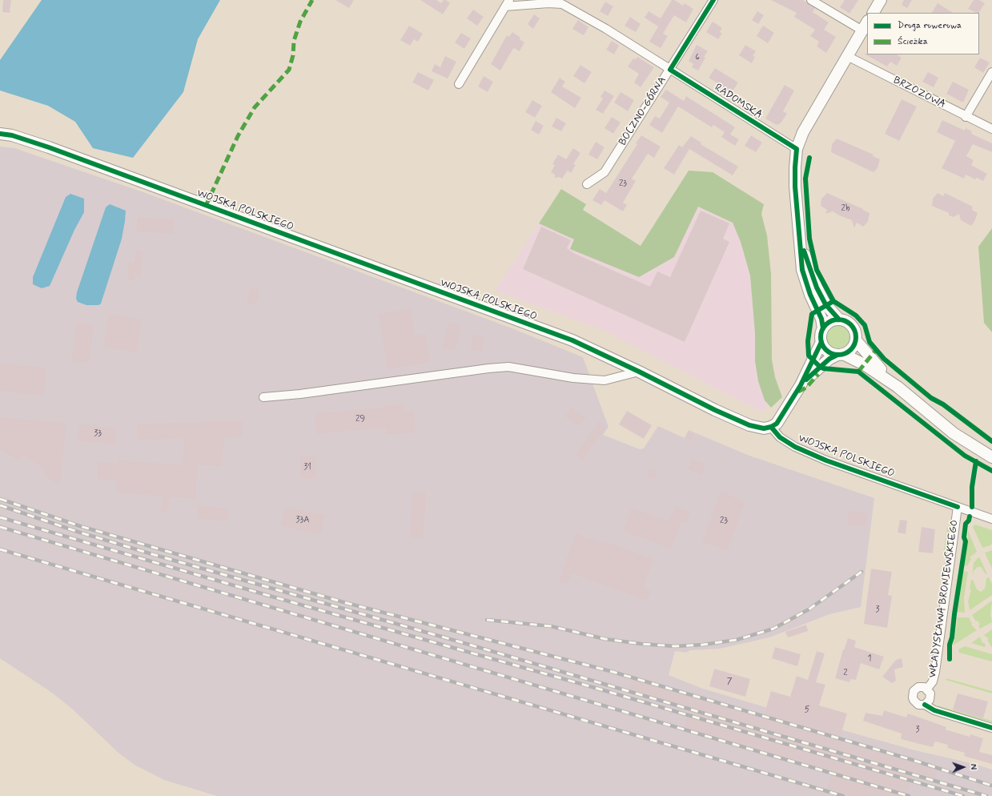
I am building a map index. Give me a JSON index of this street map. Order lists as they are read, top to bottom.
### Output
{
  "streets": {
    "street": [
      "BRZOZOWA",
      "RADOMSKA",
      "BOCZNO-GÓRNA",
      "WOJSKA POLSKIEGO",
      "WŁADYSŁAWA BRONIEWSKIEGO"
    ]
  },
  "crossings": [
    ["RADOMSKA", "BOCZNO-GÓRNA"],
    ["WOJSKA POLSKIEGO", "WŁADYSŁAWA BRONIEWSKIEGO"]
  ],
  "house_numbers": [
    "6",
    "23",
    "2b",
    "29",
    "33",
    "31",
    "33A",
    "23",
    "3",
    "1",
    "2",
    "7",
    "5",
    "3"
  ],
  "legend": ["Droga rowerowa", "Ścieżka"],
  "north": "right"
}
